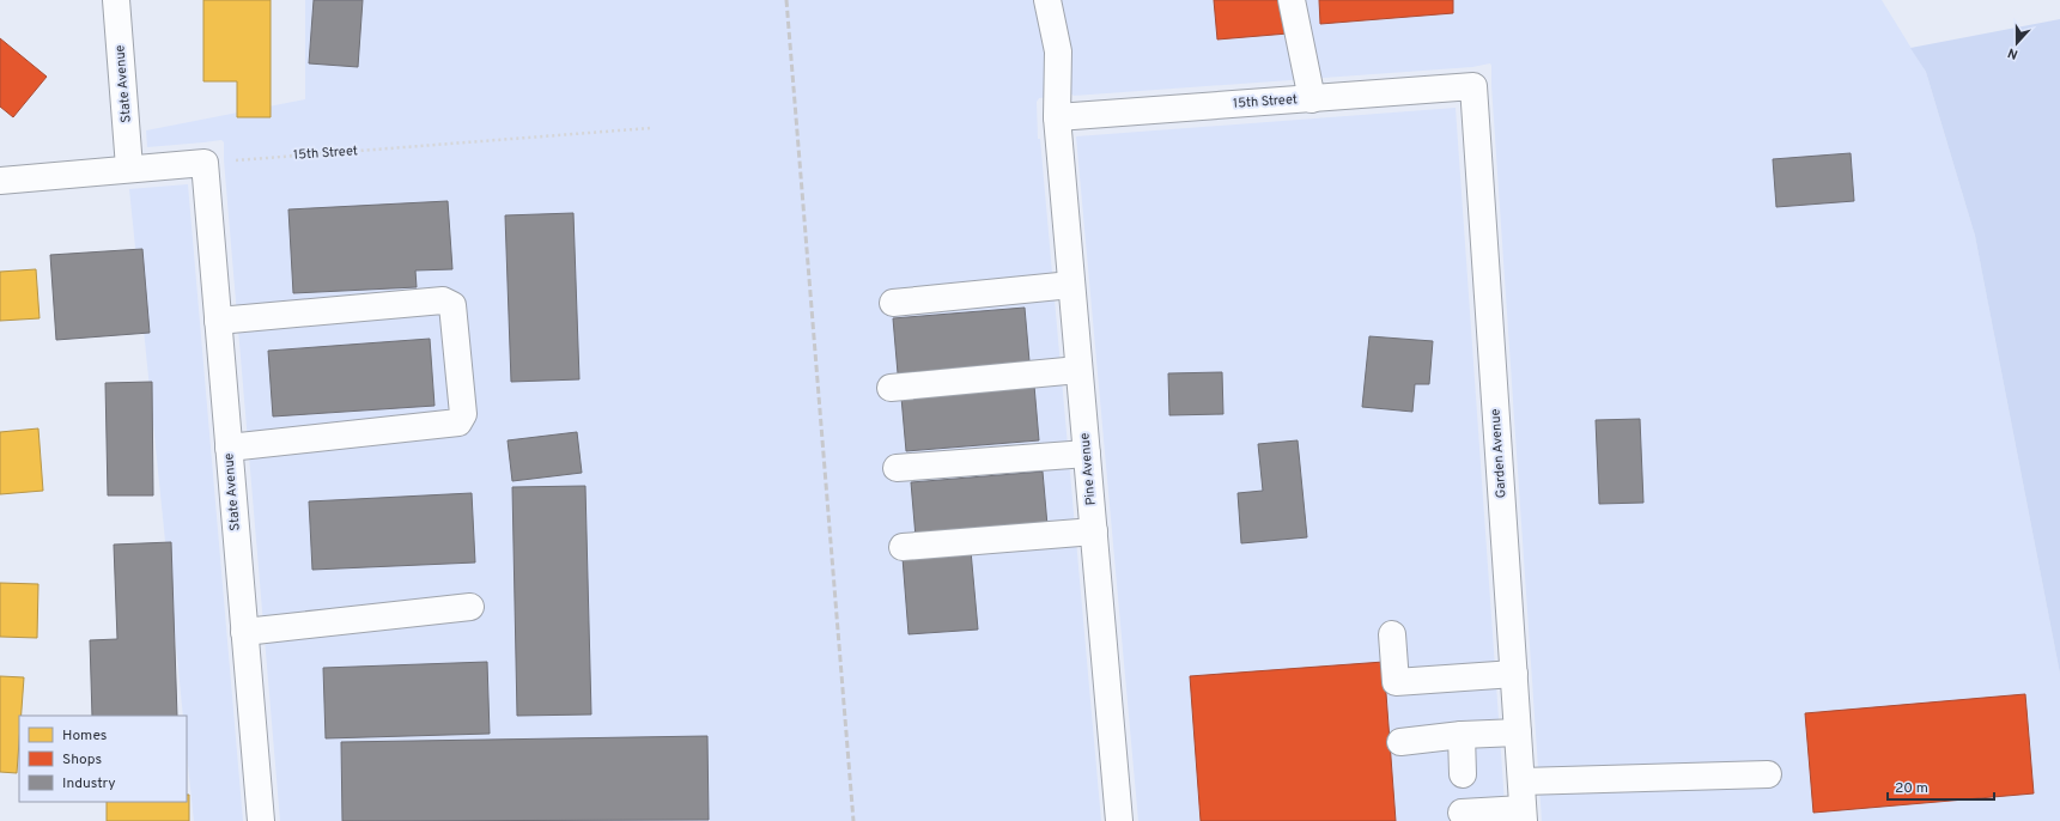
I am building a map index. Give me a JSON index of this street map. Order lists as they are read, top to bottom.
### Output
{
  "streets": {
    "street": [
      "State Avenue",
      "15th Street",
      "Garden Avenue",
      "Pine Avenue"
    ]
  },
  "crossings": [
    ["State Avenue", "15th Street"],
    ["15th Street", "Garden Avenue"],
    ["15th Street", "Pine Avenue"]
  ],
  "legend": ["Homes", "Shops", "Industry"],
  "scale_bar": "20 m",
  "north": "bottom"
}
